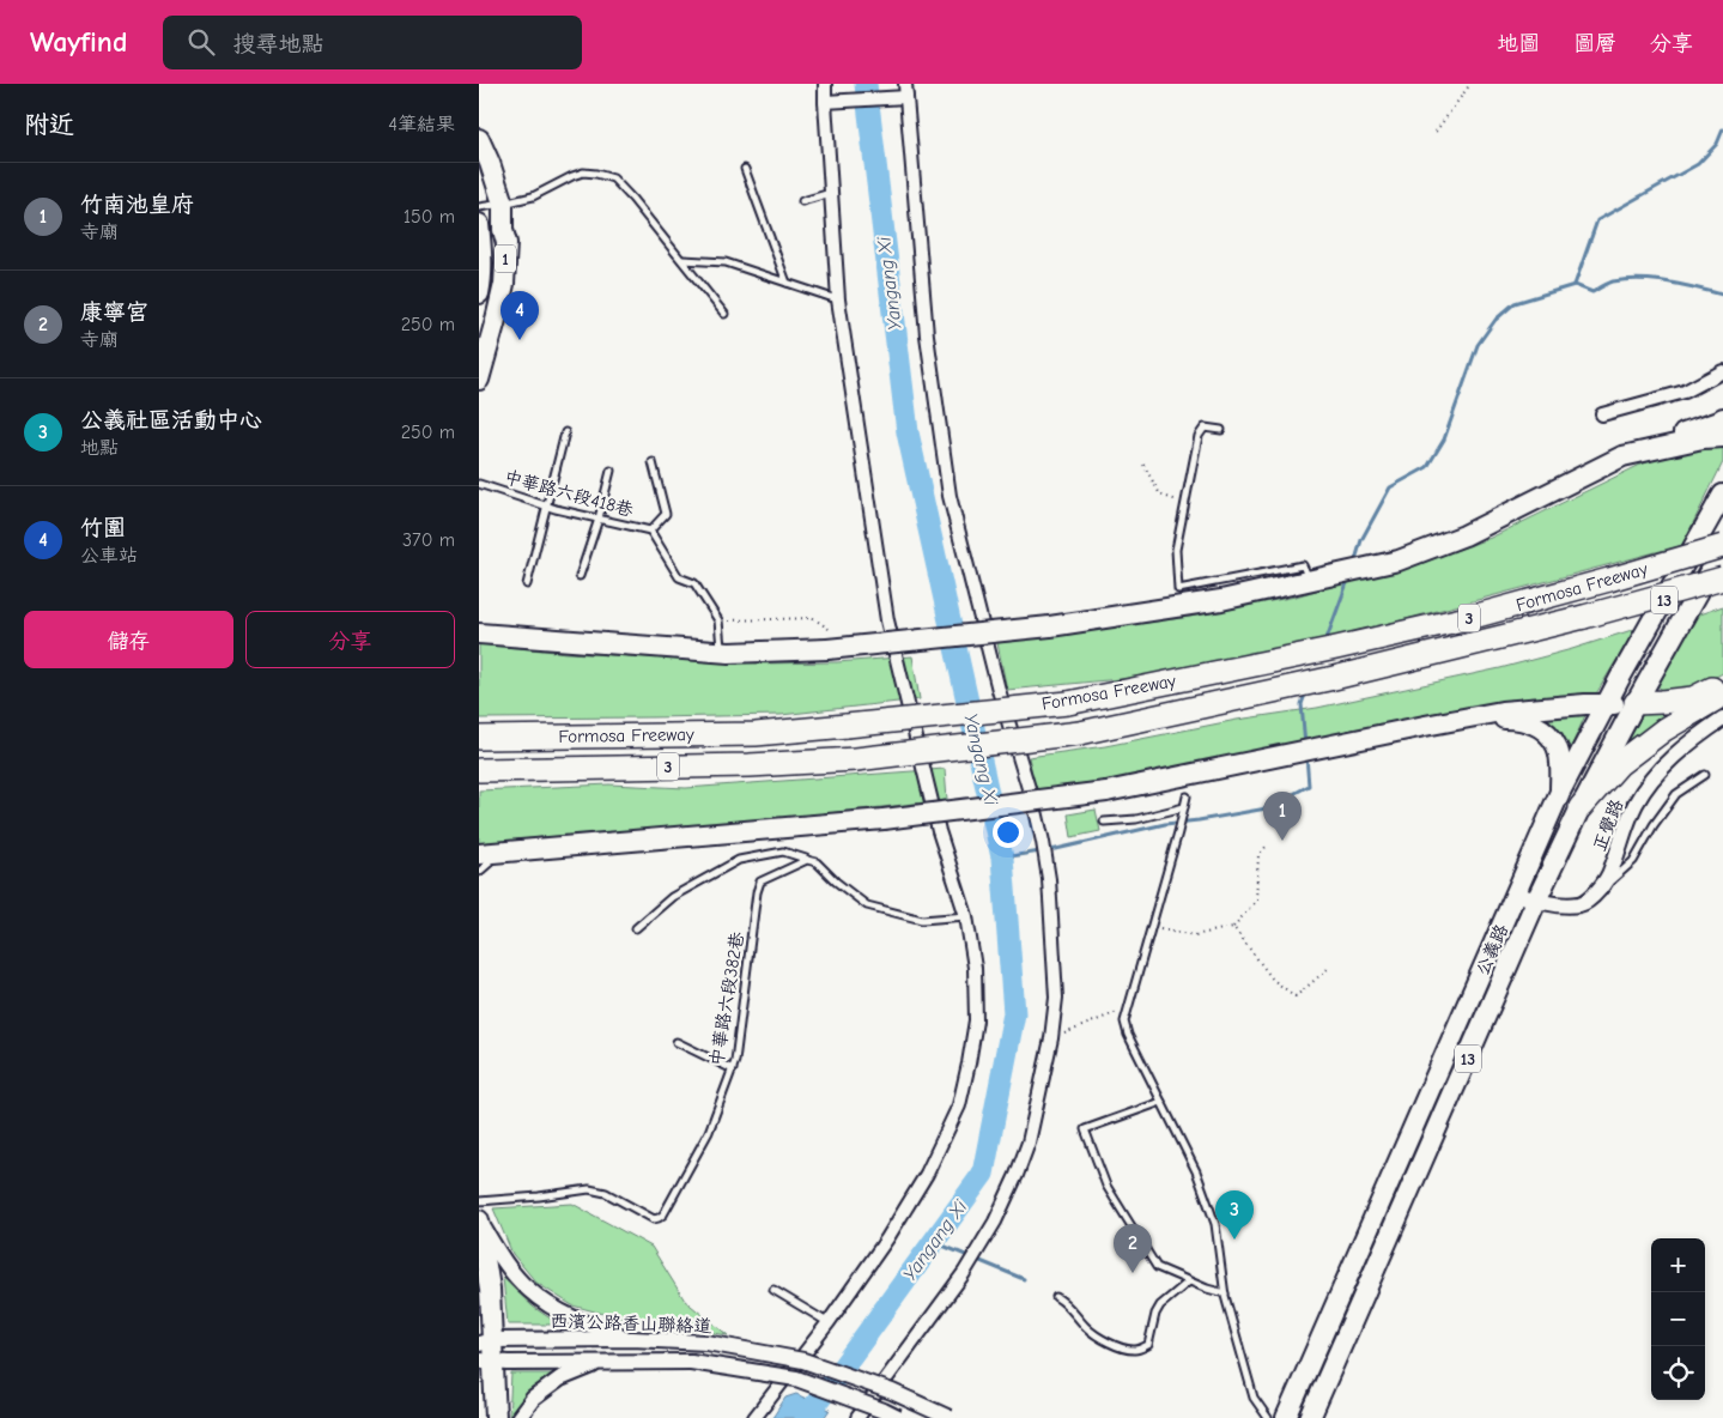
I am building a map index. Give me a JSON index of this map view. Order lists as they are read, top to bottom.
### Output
{
  "streets": {
    "highway": ["Formosa Freeway", "3"],
    "main road": ["1", "13", "公義路"],
    "street": ["正覺路", "西濱公路香山聯絡道"],
    "lane": ["中華路六段418巷", "中華路六段382巷"]
  },
  "crossings": [
    ["Formosa Freeway", "公義路"],
    ["正覺路", "公義路"]
  ],
  "water": ["Yangang Xi"],
  "page": {
    "header": "Wayfind",
    "search": "搜尋地點",
    "nav": ["地圖", "圖層", "分享"],
    "heading": ["附近", "4筆結果"],
    "list": [
      {
        "mark": "1",
        "name": "竹南池皇府",
        "note": "寺廟",
        "value": "150 m"
      },
      {
        "mark": "2",
        "name": "康寧宮",
        "note": "寺廟",
        "value": "250 m"
      },
      {
        "mark": "3",
        "name": "公義社區活動中心",
        "note": "地點",
        "value": "250 m"
      },
      {
        "mark": "4",
        "name": "竹圍",
        "note": "公車站",
        "value": "370 m"
      }
    ],
    "pins": [
      "4",
      "1",
      "3",
      "2"
    ],
    "buttons": ["儲存", "分享"],
    "map_buttons": ["+", "−"]
  }
}
